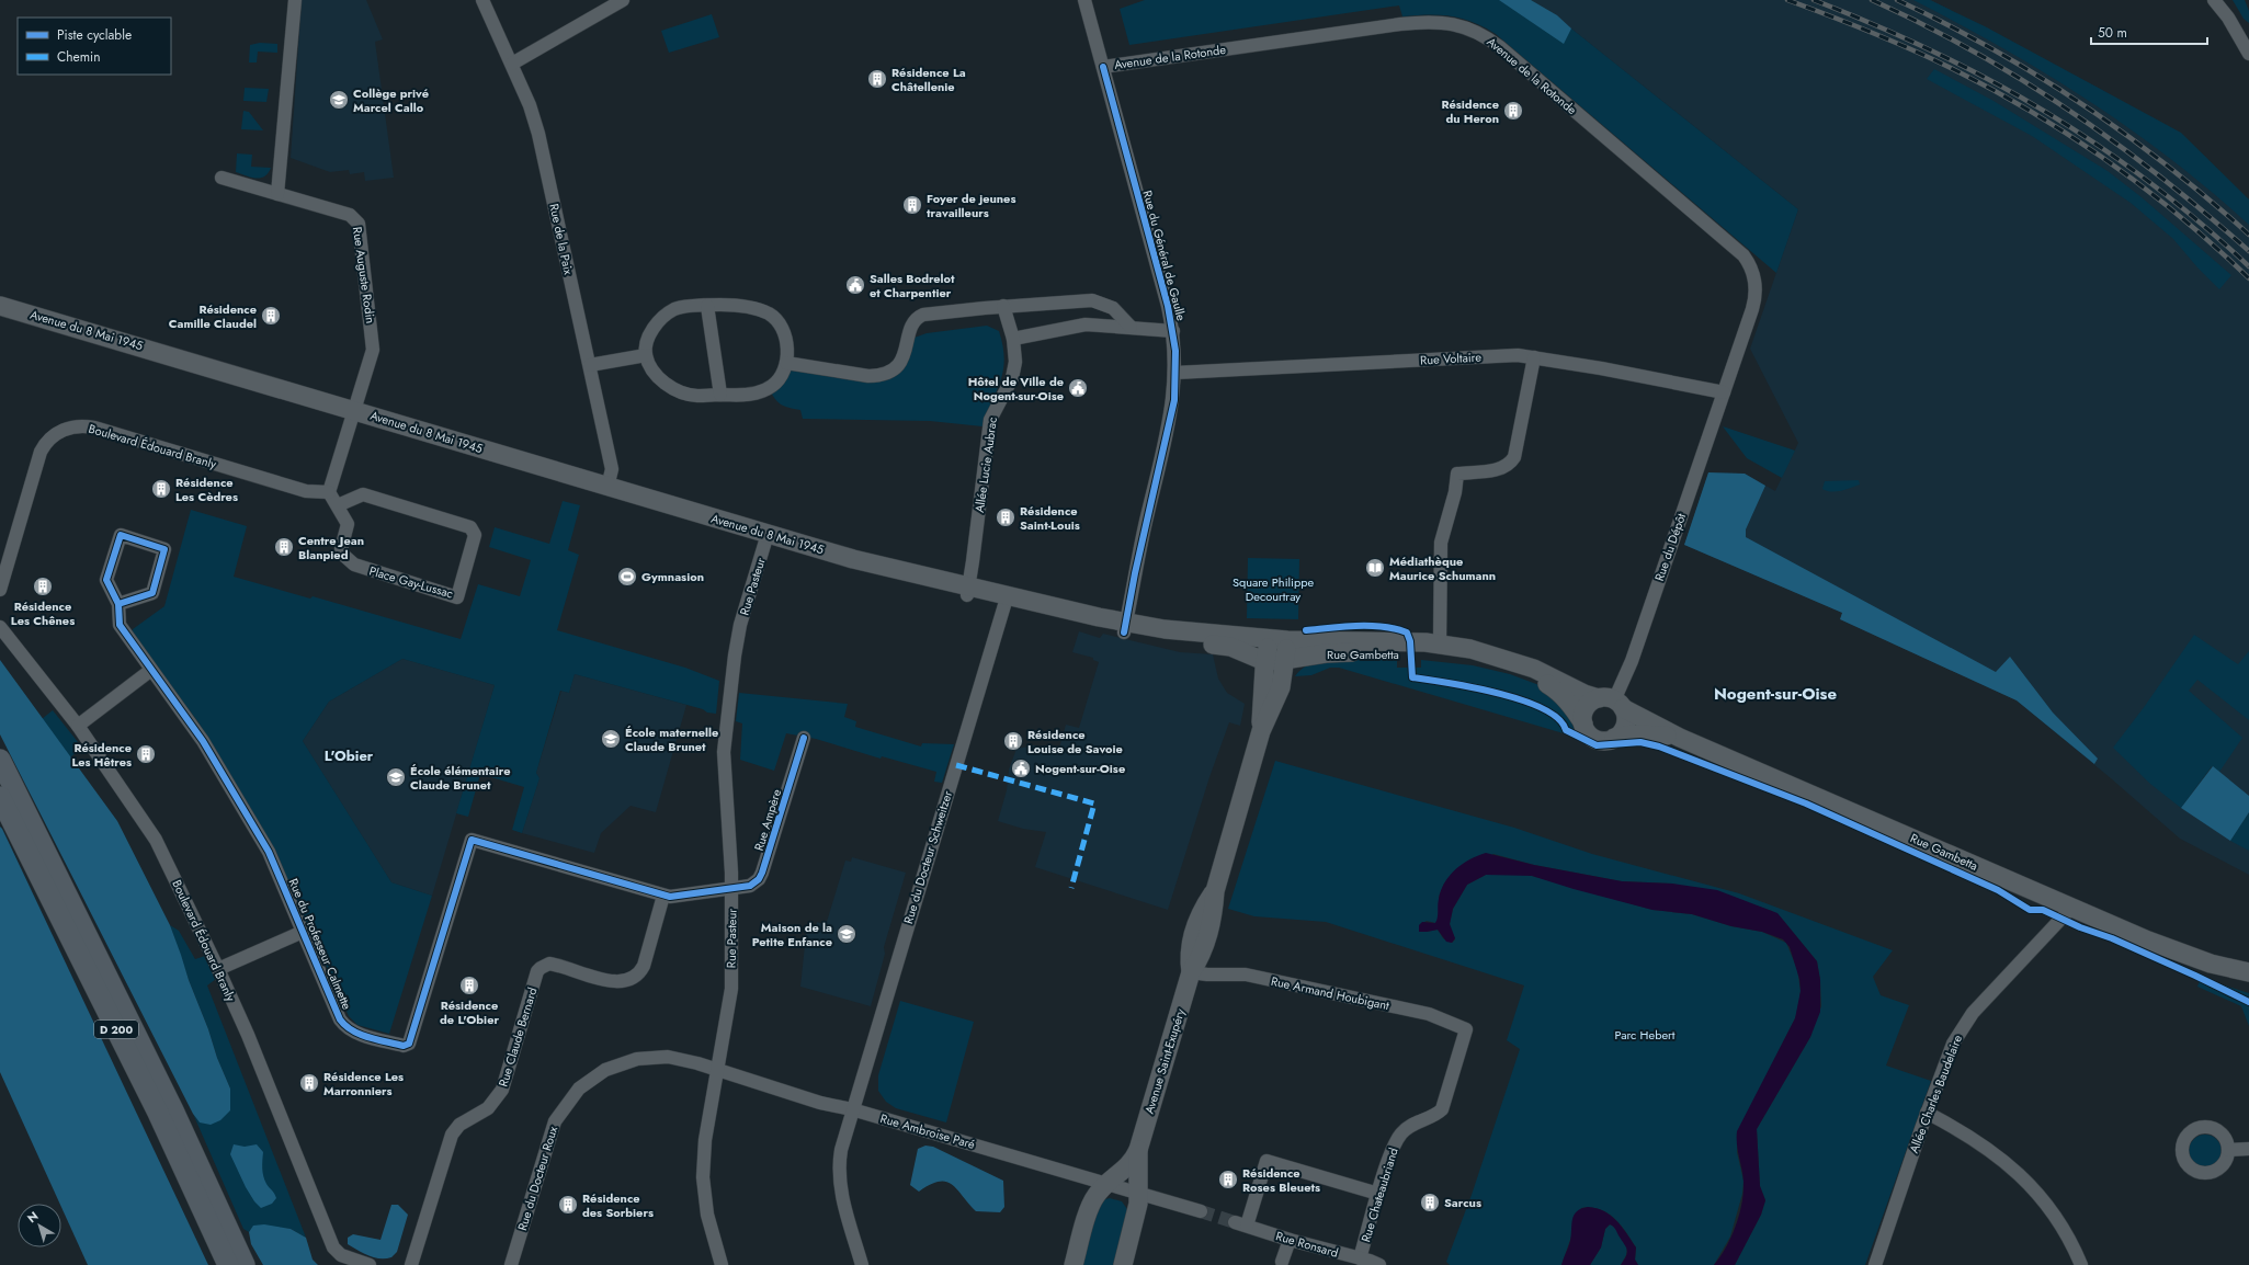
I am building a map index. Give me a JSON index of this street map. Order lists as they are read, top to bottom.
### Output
{
  "streets": {
    "main road": [
      "Avenue du 8 Mai 1945",
      "Rue Gambetta",
      "D 200",
      "Avenue Saint-Exupéry"
    ],
    "street": [
      "Avenue de la Rotonde",
      "Rue de la Paix",
      "Rue du Général de Gaulle",
      "Rue Auguste Rodin",
      "Rue Voltaire",
      "Boulevard Édouard Branly",
      "Allée Lucie Aubrac",
      "Rue du Dépôt",
      "Place Gay-Lussac",
      "Rue Pasteur",
      "Rue Ampère",
      "Rue du Docteur Schweitzer",
      "Rue du Professeur Calmette",
      "Rue Armand Houbigant",
      "Rue Claude Bernard",
      "Allée Charles Baudelaire",
      "Rue Ambroise Paré",
      "Rue du Docteur Roux",
      "Rue Chateaubriand",
      "Rue Ronsard"
    ]
  },
  "crossings": [
    ["Avenue de la Rotonde", "Rue du Général de Gaulle"],
    ["Avenue de la Rotonde", "Rue Voltaire"],
    ["Avenue de la Rotonde", "Rue du Dépôt"],
    ["Rue de la Paix", "Avenue du 8 Mai 1945"],
    ["Rue du Général de Gaulle", "Avenue du 8 Mai 1945"],
    ["Rue du Général de Gaulle", "Rue Voltaire"],
    ["Rue du Général de Gaulle", "Rue Gambetta"],
    ["Rue Auguste Rodin", "Avenue du 8 Mai 1945"],
    ["Avenue du 8 Mai 1945", "Allée Lucie Aubrac"],
    ["Avenue du 8 Mai 1945", "Rue Pasteur"],
    ["Avenue du 8 Mai 1945", "Rue Gambetta"],
    ["Avenue du 8 Mai 1945", "Rue du Docteur Schweitzer"],
    ["Rue Voltaire", "Rue du Dépôt"],
    ["Boulevard Édouard Branly", "Place Gay-Lussac"],
    ["Rue du Dépôt", "Rue Gambetta"],
    ["Rue Pasteur", "Rue Ampère"],
    ["Rue Pasteur", "Rue du Professeur Calmette"],
    ["Rue Pasteur", "Rue Ambroise Paré"],
    ["Rue Pasteur", "Rue du Docteur Roux"],
    ["Rue Gambetta", "Avenue Saint-Exupéry"],
    ["Rue Gambetta", "Allée Charles Baudelaire"],
    ["Rue Ampère", "Rue du Professeur Calmette"],
    ["Rue du Docteur Schweitzer", "Rue Ambroise Paré"],
    ["Rue du Professeur Calmette", "Rue Claude Bernard"],
    ["Rue Armand Houbigant", "Avenue Saint-Exupéry"],
    ["Rue Armand Houbigant", "Rue Chateaubriand"],
    ["Avenue Saint-Exupéry", "Rue Ambroise Paré"],
    ["Rue Ambroise Paré", "Rue du Docteur Roux"],
    ["Rue Chateaubriand", "Rue Ronsard"]
  ],
  "districts": ["Nogent-sur-Oise", "L'Obier"],
  "parks": ["Square Philippe Decourtray", "Parc Hebert"],
  "places": {
    "building": [
      "Résidence La Châtellenie",
      "Résidence du Heron",
      "Foyer de jeunes travailleurs",
      "Résidence Camille Claudel",
      "Résidence Les Cèdres",
      "Résidence Saint-Louis",
      "Centre Jean Blanpied",
      "Résidence Les Chênes",
      "Résidence Louise de Savoie",
      "Résidence Les Hêtres",
      "Résidence de L'Obier",
      "Résidence Les Marronniers",
      "Résidence Roses Bleuets",
      "Sarcus",
      "Résidence des Sorbiers"
    ],
    "school or university": [
      "Collège privé Marcel Callo",
      "École maternelle Claude Brunet",
      "École élémentaire Claude Brunet",
      "Maison de la Petite Enfance"
    ],
    "public building": ["Salles Bodrelot et Charpentier", "Hôtel de Ville de Nogent-sur-Oise", "Nogent-sur-Oise"],
    "library": ["Médiathèque Maurice Schumann"],
    "sports": ["Gymnasion"]
  },
  "legend": ["Piste cyclable", "Chemin"],
  "scale_bar": "50 m",
  "north": "top left"
}
